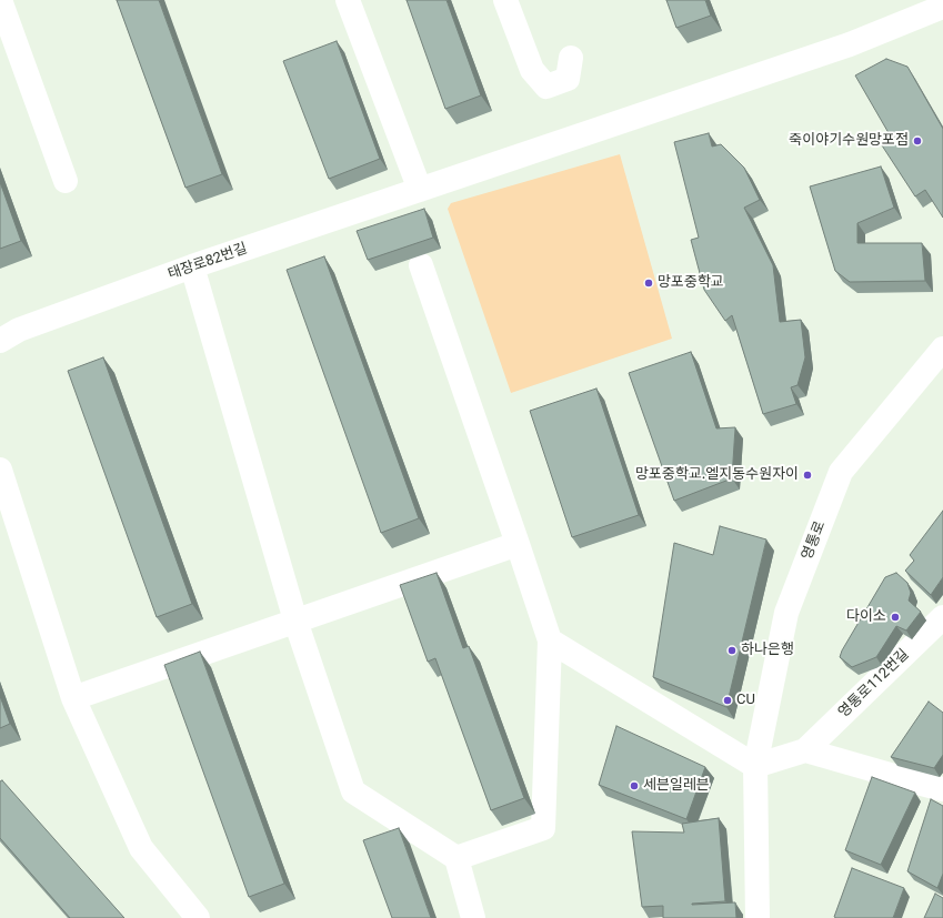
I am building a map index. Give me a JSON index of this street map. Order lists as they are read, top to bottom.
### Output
{
  "streets": {
    "street": ["태장로82번길", "영통로", "영통로112번길"]
  },
  "places": [
    "죽이야기수원망포점",
    "망포중학교",
    "망포중학교.엘지동수원자이",
    "다이소",
    "하나은행",
    "CU",
    "세븐일레븐"
  ]
}
